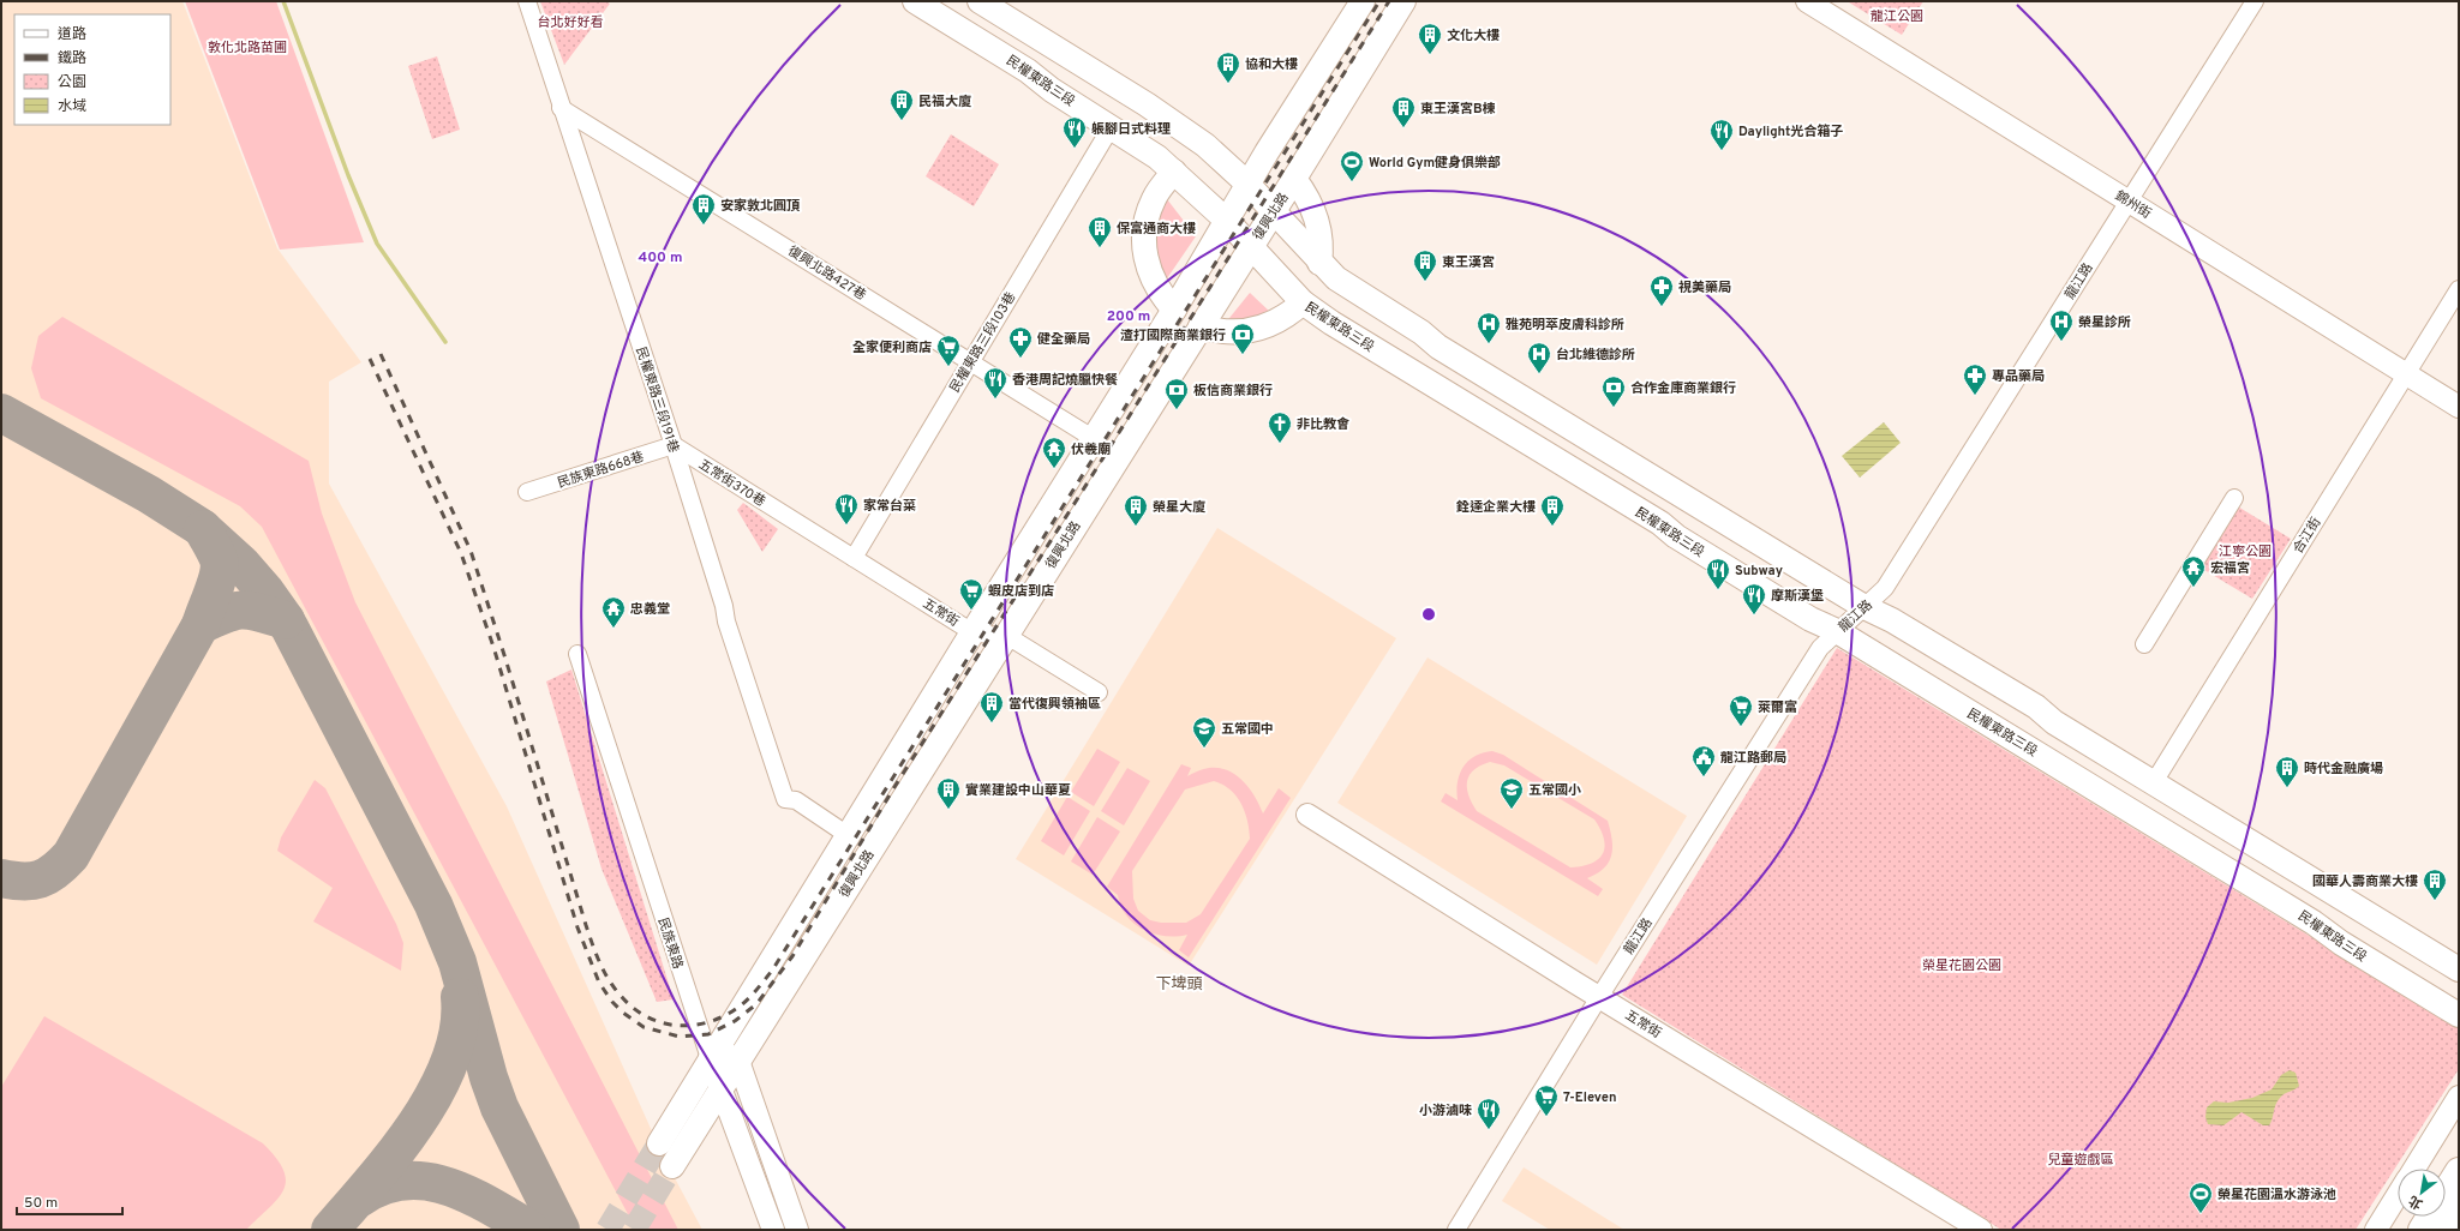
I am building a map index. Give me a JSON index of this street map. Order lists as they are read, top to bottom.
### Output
{
  "streets": {
    "main road": ["民權東路三段", "復興北路"],
    "street": [
      "錦州街",
      "復興北路427巷",
      "龍江路",
      "民權東路三段103巷",
      "民權東路三段191巷",
      "民族東路668巷",
      "五常街370巷",
      "合江街",
      "五常街",
      "民族東路"
    ]
  },
  "crossings": [
    ["民權東路三段", "復興北路"],
    ["民權東路三段", "龍江路"],
    ["民權東路三段", "民權東路三段103巷"],
    ["錦州街", "龍江路"],
    ["錦州街", "合江街"],
    ["復興北路", "復興北路427巷"],
    ["復興北路", "民權東路三段191巷"],
    ["復興北路", "五常街"],
    ["復興北路", "民族東路"],
    ["復興北路427巷", "民權東路三段103巷"],
    ["復興北路427巷", "民權東路三段191巷"],
    ["龍江路", "五常街"],
    ["民權東路三段103巷", "五常街"],
    ["民權東路三段191巷", "民族東路668巷"],
    ["民權東路三段191巷", "五常街370巷"],
    ["民族東路668巷", "五常街370巷"],
    ["五常街370巷", "五常街"]
  ],
  "districts": ["下埤頭"],
  "parks": [
    "龍江公園",
    "台北好好看",
    "敦化北路苗圃",
    "江寧公園",
    "榮星花園公園",
    "兒童遊戲區"
  ],
  "places": {
    "building": [
      "文化大樓",
      "協和大樓",
      "民福大廈",
      "東王漢宮B棟",
      "安家敦北圓頂",
      "保富通商大樓",
      "東王漢宮",
      "榮星大廈",
      "銓達企業大樓",
      "當代復興領袖區",
      "時代金融廣場",
      "實業建設中山華夏",
      "國華人壽商業大樓"
    ],
    "restaurant": [
      "躼腳日式料理",
      "Daylight光合箱子",
      "香港周記燒臘快餐",
      "家常台菜",
      "Subway",
      "摩斯漢堡",
      "小游滷味"
    ],
    "sports": ["World Gym健身俱樂部", "榮星花園溫水游泳池"],
    "pharmacy": ["視美藥局", "健全藥局", "專品藥局"],
    "hospital": ["榮星診所", "雅苑明萃皮膚科診所", "台北維德診所"],
    "bank": ["渣打國際商業銀行", "合作金庫商業銀行", "板信商業銀行"],
    "supermarket": [
      "全家便利商店",
      "蝦皮店到店",
      "萊爾富",
      "7-Eleven"
    ],
    "church": ["非比教會"],
    "temple": ["伏羲廟", "宏福宮", "忠義堂"],
    "school or university": ["五常國中", "五常國小"],
    "public building": ["龍江路郵局"]
  },
  "legend": [
    "道路",
    "鐵路",
    "公園",
    "水域"
  ],
  "scale_bar": "50 m",
  "north": "bottom left",
  "rings": ["400 m", "200 m"]
}
